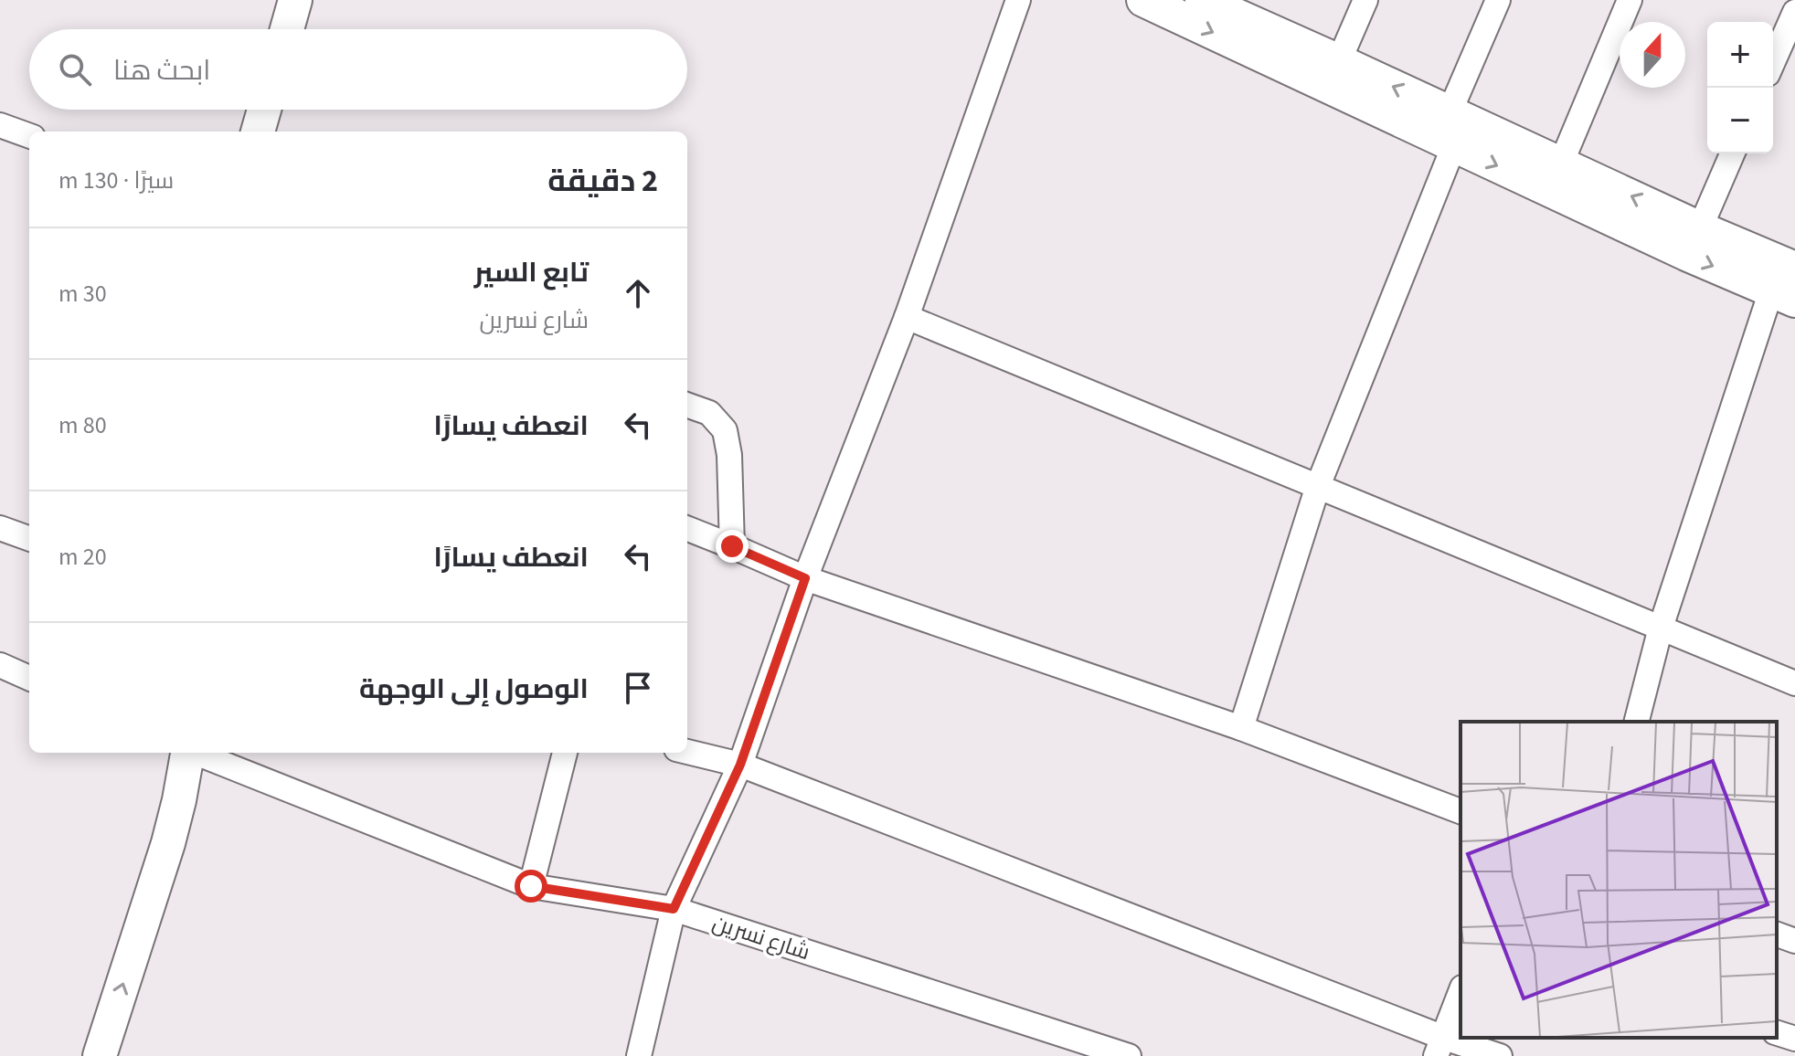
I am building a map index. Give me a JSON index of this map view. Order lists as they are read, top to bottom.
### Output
{
  "streets": {
    "street": ["شارع نسرين"]
  },
  "north": "top",
  "page": {
    "map_buttons": ["+", "−"],
    "search": "ابحث هنا",
    "heading": ["2 دقيقة", "سيرًا · 130 m"],
    "list": [
      ["تابع السير", "شارع نسرين", "30 m"],
      ["انعطف يسارًا", "80 m"],
      ["انعطف يسارًا", "20 m"],
      "الوصول إلى الوجهة"
    ]
  }
}
